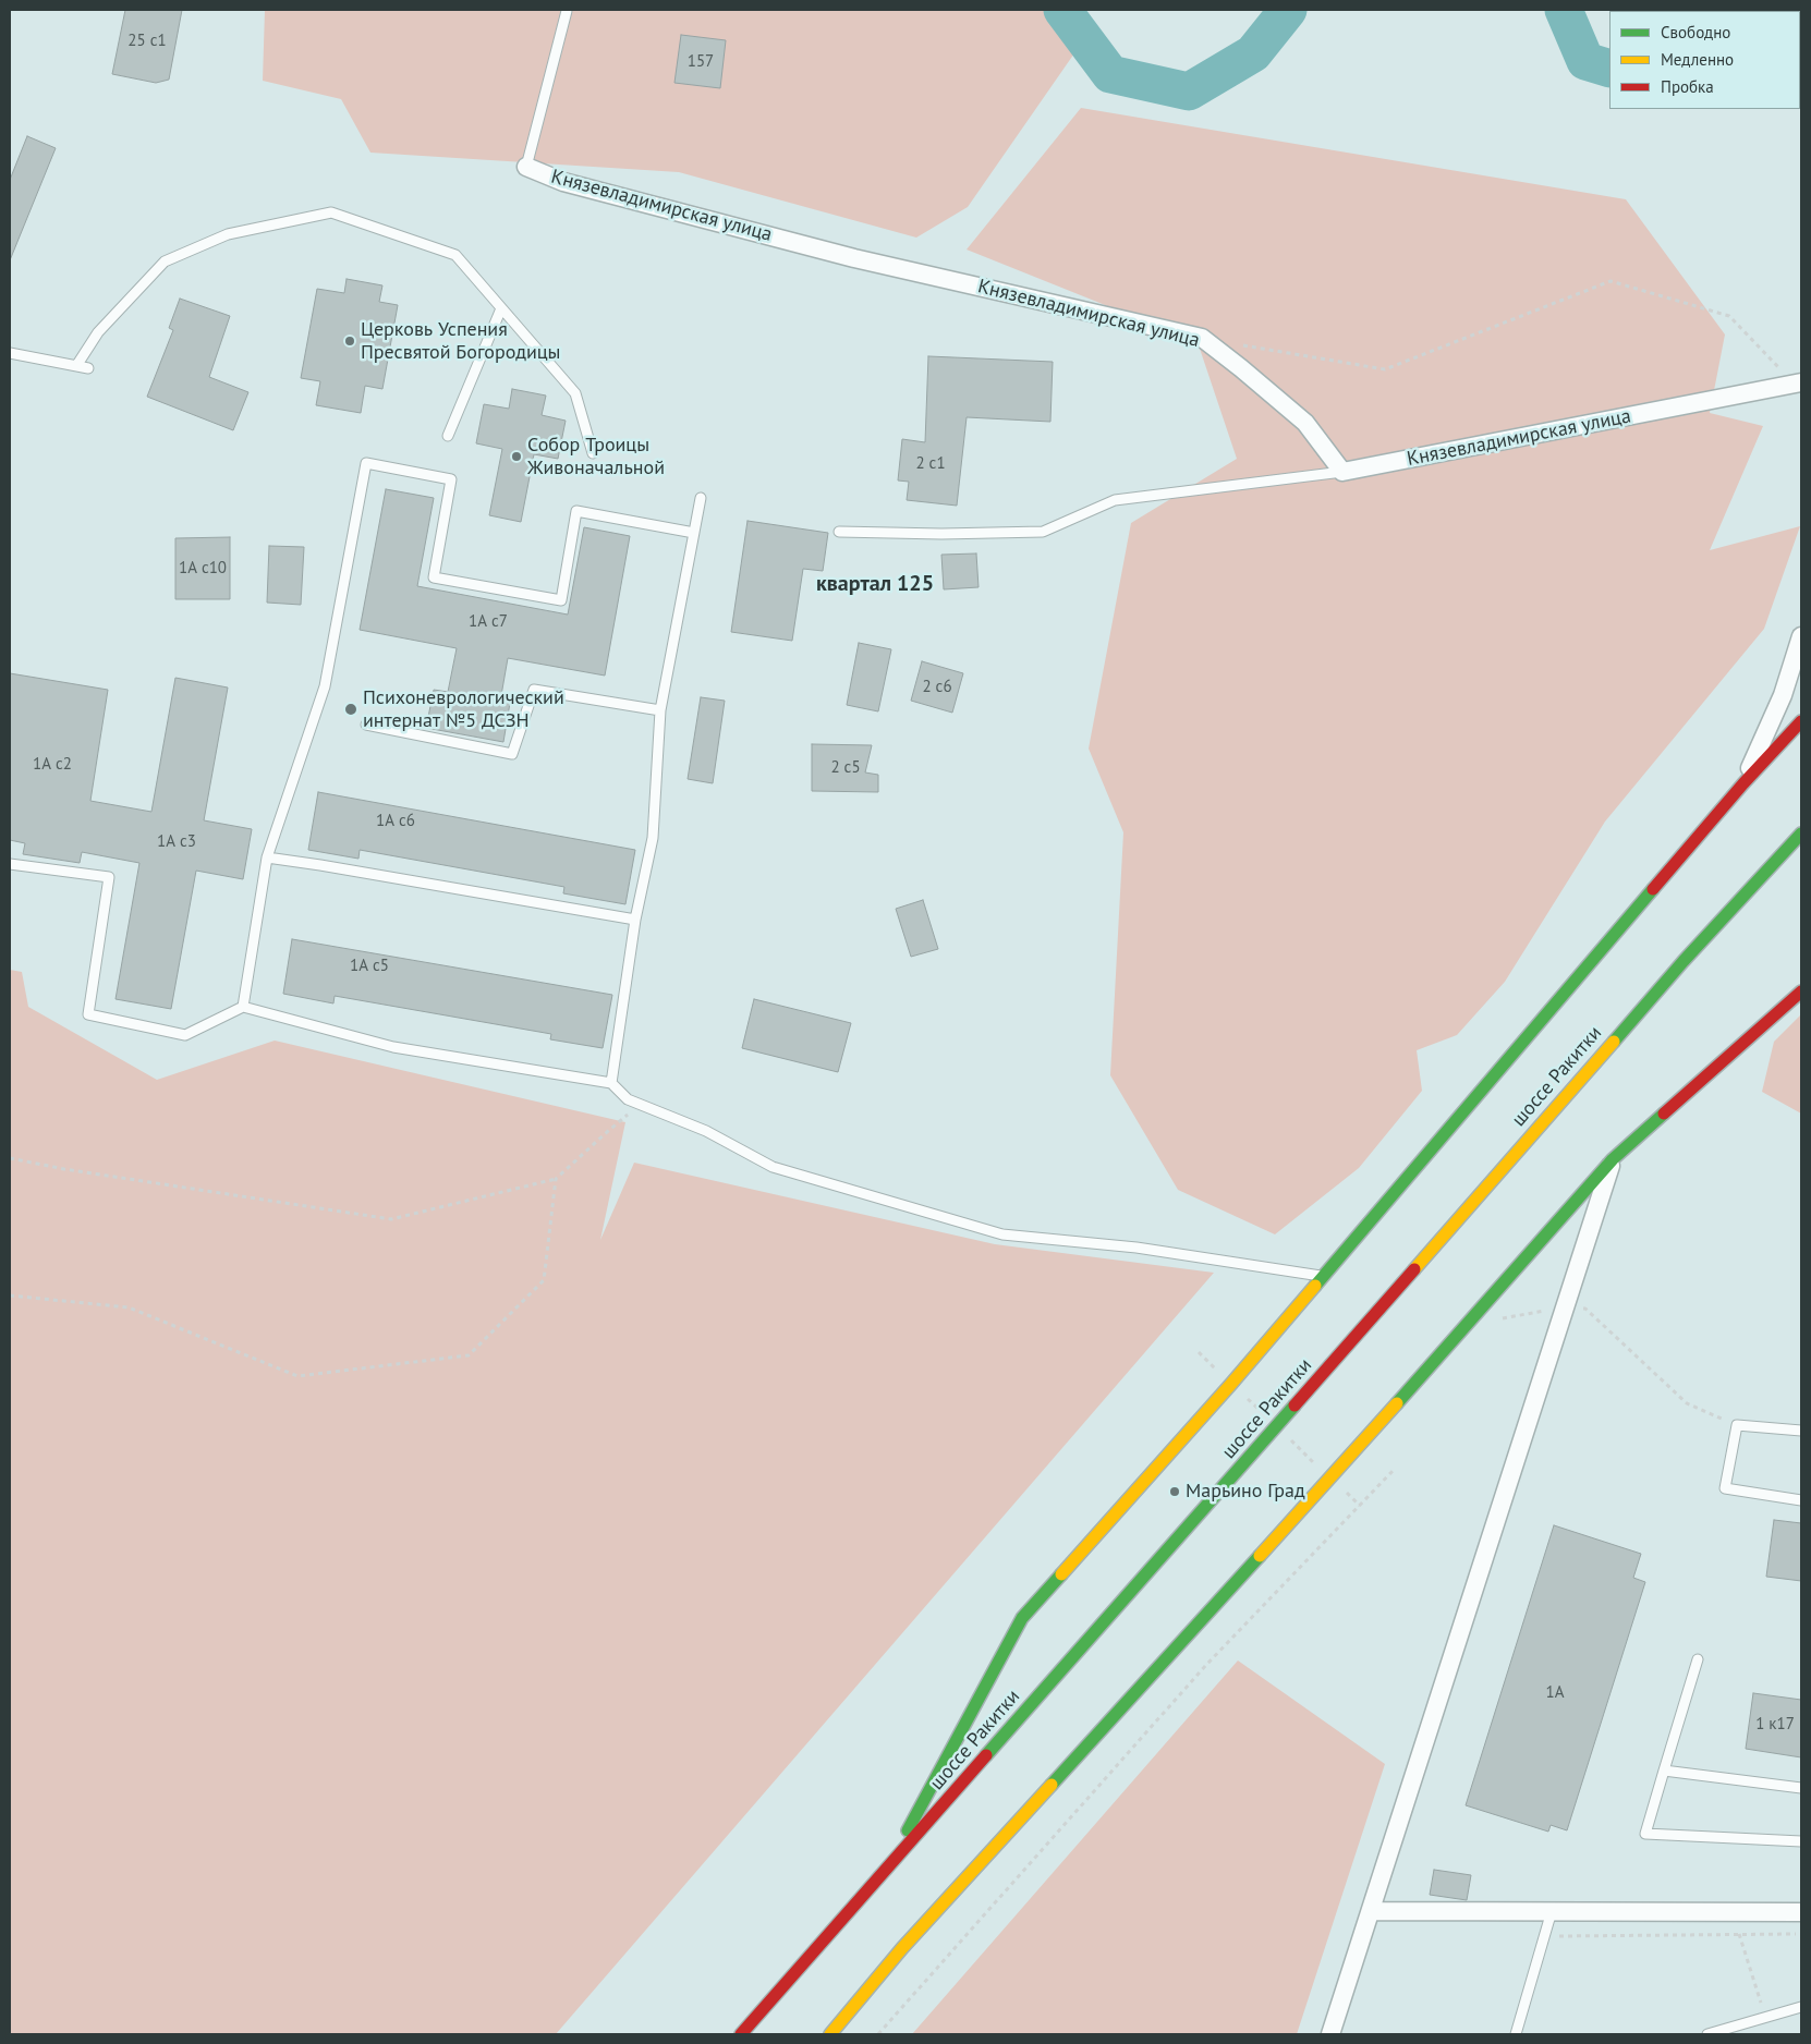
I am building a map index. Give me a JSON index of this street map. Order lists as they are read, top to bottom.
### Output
{
  "streets": {
    "street": ["Князевладимирская улица", "шоссе Ракитки"]
  },
  "districts": ["квартал 125"],
  "places": [
    "Церковь Успения Пресвятой Богородицы",
    "Собор Троицы Живоначальной",
    "Психоневрологический интернат №5 ДСЗН",
    "Марьино Град"
  ],
  "house_numbers": [
    "25 с1",
    "157",
    "2 с1",
    "1А с10",
    "1А с7",
    "2 с6",
    "1А с2",
    "2 с5",
    "1А с6",
    "1А с3",
    "1А с5",
    "1А",
    "1 к17"
  ],
  "legend": ["Свободно", "Медленно", "Пробка"]
}
